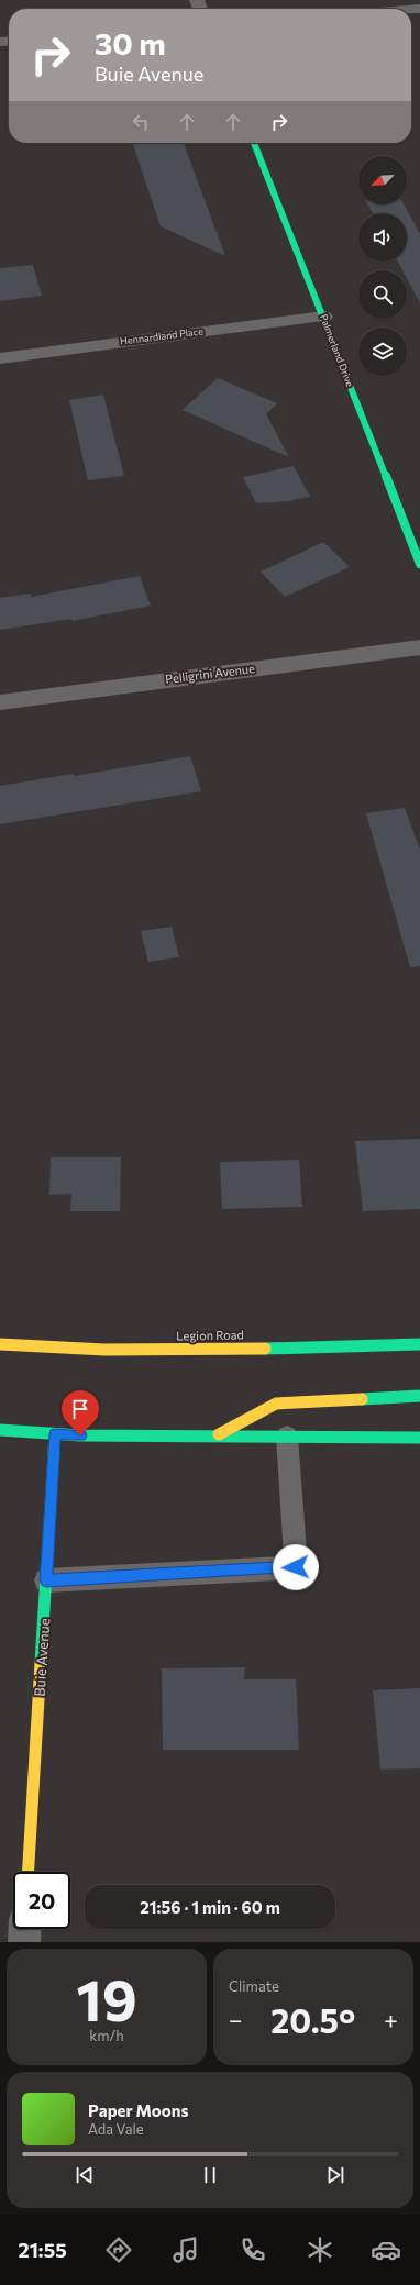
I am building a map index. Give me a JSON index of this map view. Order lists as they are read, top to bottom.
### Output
{
  "streets": {
    "street": [
      "Hennardland Place",
      "Palmerland Drive",
      "Pelligrini Avenue",
      "Legion Road",
      "Buie Avenue"
    ]
  },
  "crossings": [
    ["Hennardland Place", "Palmerland Drive"]
  ],
  "north": "bottom left",
  "page": {
    "turn": ["30 m", "Buie Avenue"],
    "limit": "20",
    "trip": "21:56 · 1 min · 60 m",
    "tile": [
      ["19", "km/h"],
      "Climate"
    ],
    "heat": ["−", "20.5°", "+"],
    "song": ["Paper Moons", "Ada Vale"],
    "tabs": "21:55"
  }
}
